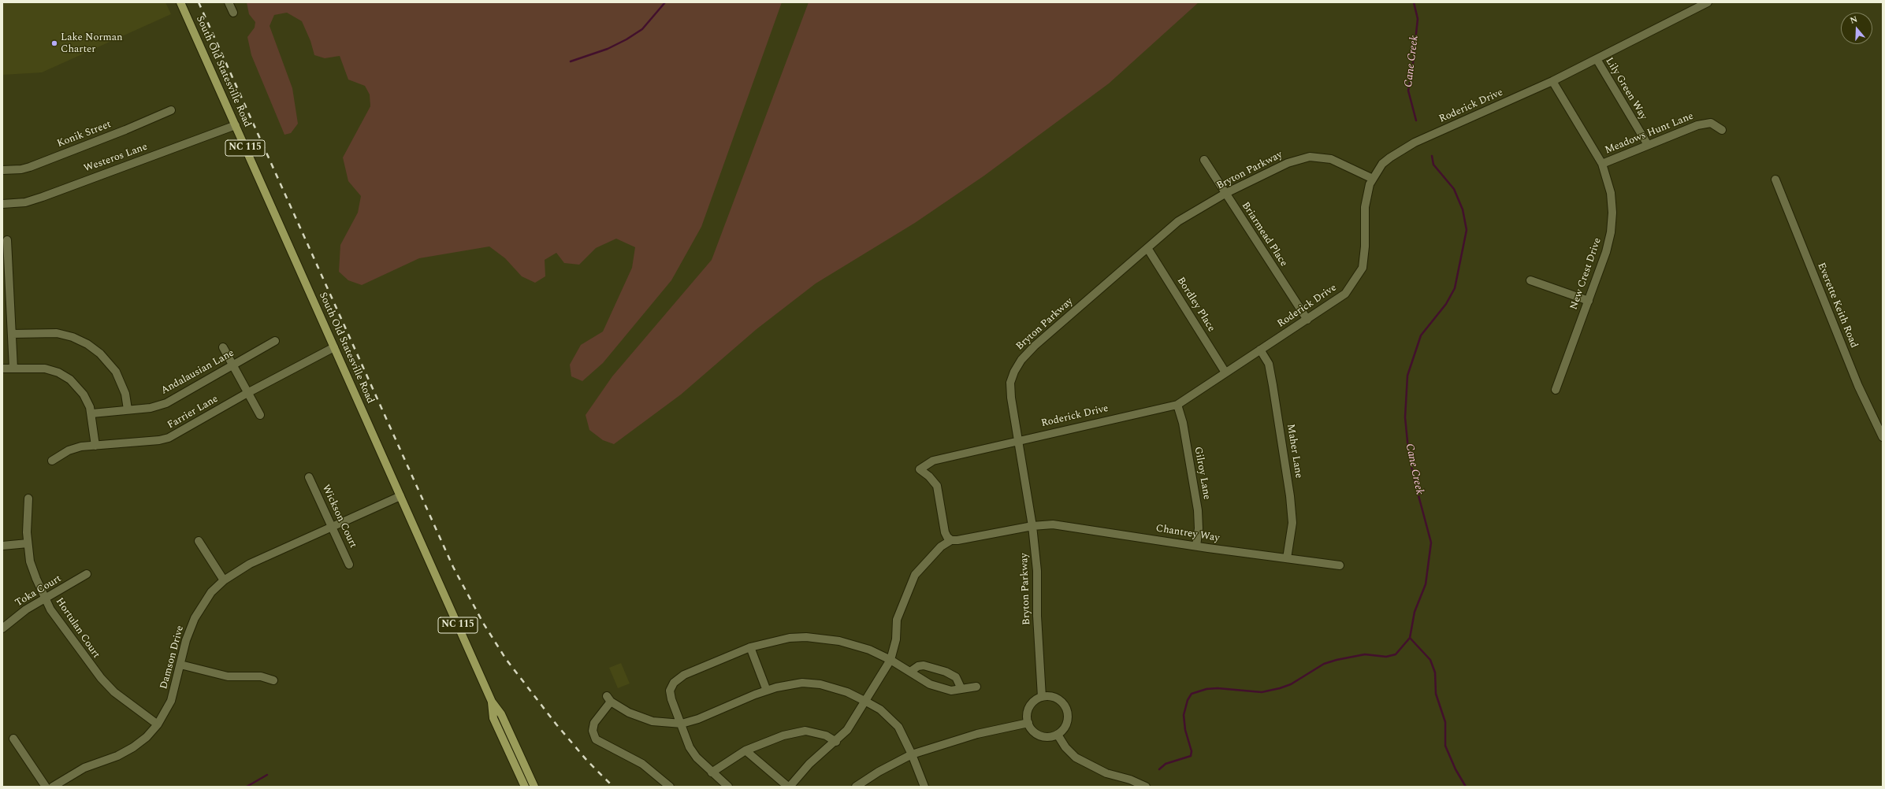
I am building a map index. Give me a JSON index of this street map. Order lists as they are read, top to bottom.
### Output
{
  "streets": {
    "main road": ["South Old Statesville Road", "NC 115"],
    "street": [
      "Lily Green Way",
      "Roderick Drive",
      "Meadows Hunt Lane",
      "Konik Street",
      "Westeros Lane",
      "Bryton Parkway",
      "Briarmead Place",
      "New Crest Drive",
      "Bordley Place",
      "Everette Keith Road",
      "Andalausian Lane",
      "Farrier Lane",
      "Maher Lane",
      "Gilroy Lane",
      "Wickson Court",
      "Chantrey Way",
      "Toka Court",
      "Hortulan Court",
      "Damson Drive"
    ]
  },
  "crossings": [
    ["South Old Statesville Road", "Westeros Lane"],
    ["South Old Statesville Road", "Farrier Lane"],
    ["South Old Statesville Road", "Damson Drive"],
    ["Lily Green Way", "Roderick Drive"],
    ["Lily Green Way", "Meadows Hunt Lane"],
    ["Roderick Drive", "Bryton Parkway"],
    ["Roderick Drive", "Briarmead Place"],
    ["Roderick Drive", "New Crest Drive"],
    ["Roderick Drive", "Bordley Place"],
    ["Roderick Drive", "Maher Lane"],
    ["Roderick Drive", "Gilroy Lane"],
    ["Roderick Drive", "Chantrey Way"],
    ["Meadows Hunt Lane", "New Crest Drive"],
    ["Bryton Parkway", "Briarmead Place"],
    ["Bryton Parkway", "Bordley Place"],
    ["Bryton Parkway", "Chantrey Way"],
    ["Maher Lane", "Chantrey Way"],
    ["Gilroy Lane", "Chantrey Way"],
    ["Wickson Court", "Damson Drive"],
    ["Toka Court", "Hortulan Court"],
    ["Hortulan Court", "Damson Drive"]
  ],
  "water": ["Cane Creek"],
  "places": ["Lake Norman Charter"],
  "north": "top"
}
